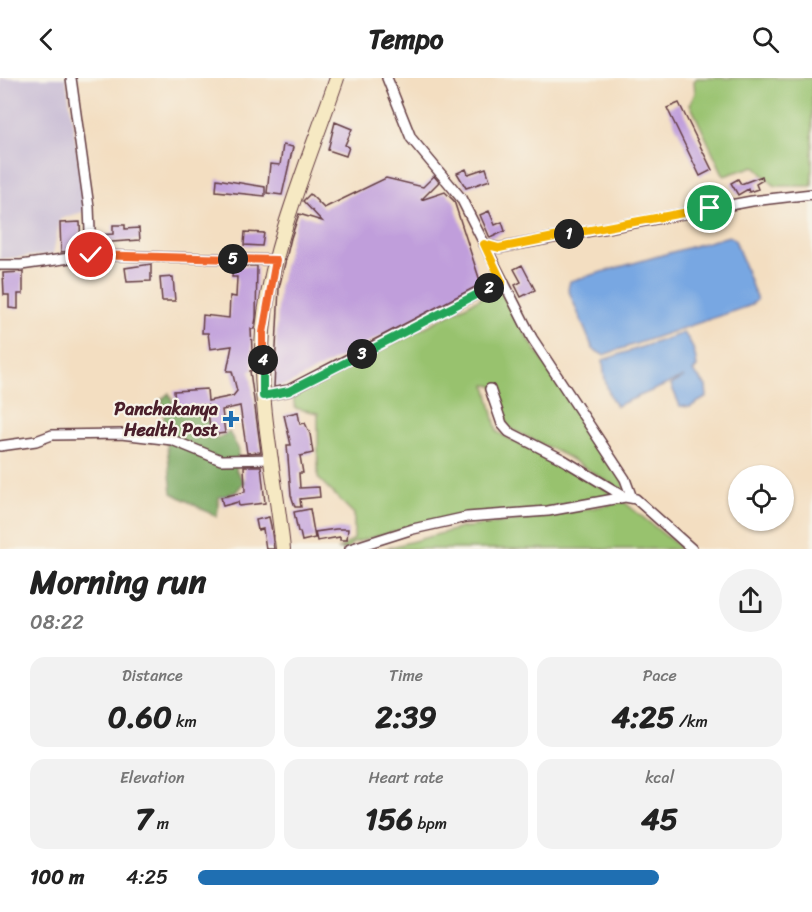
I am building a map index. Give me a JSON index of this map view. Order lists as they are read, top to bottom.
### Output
{
  "places": {
    "health": ["Panchakanya Health Post"]
  },
  "page": {
    "header": "Tempo",
    "pins": [
      "1",
      "5",
      "2",
      "3",
      "4"
    ],
    "heading": ["Morning run", "08:22"],
    "stats": [
      ["Distance", "0.60 km"],
      ["Time", "2:39"],
      ["Pace", "4:25 /km"],
      ["Elevation", "7 m"],
      ["Heart rate", "156 bpm"],
      ["kcal", "45"]
    ],
    "list": [
      {
        "name": "100 m",
        "note": "4:25"
      }
    ]
  }
}
